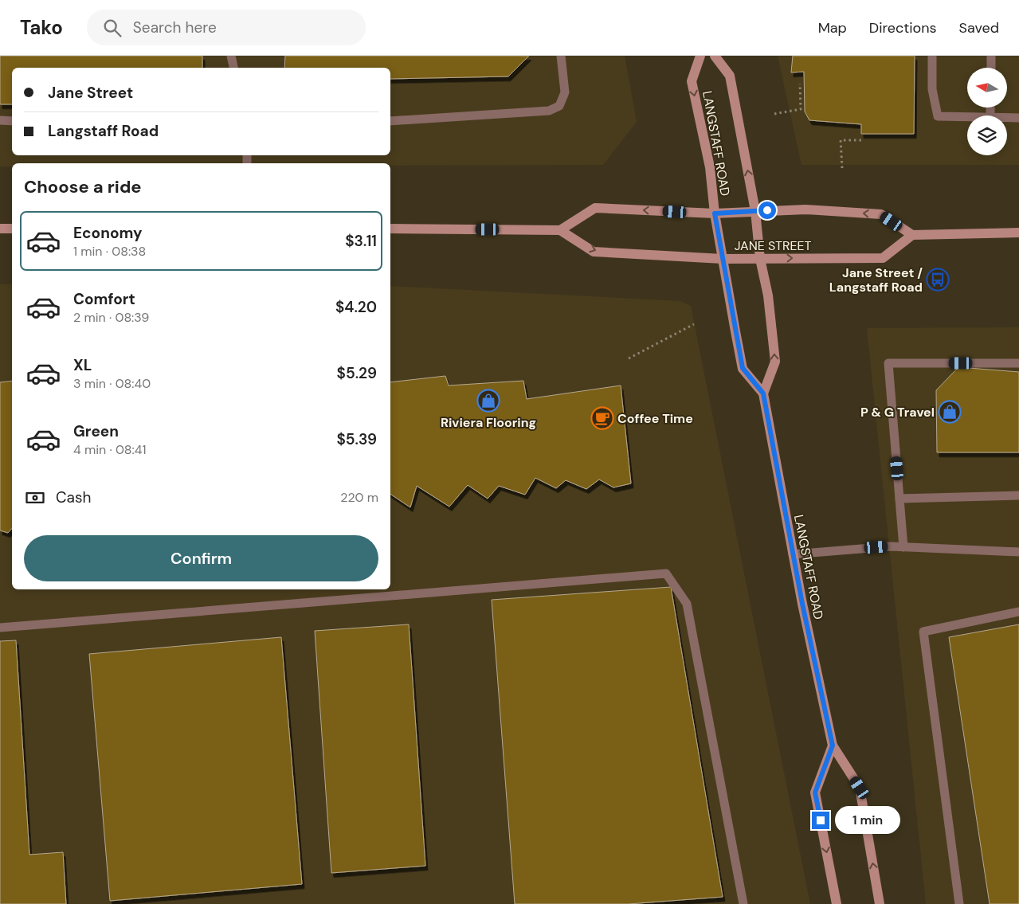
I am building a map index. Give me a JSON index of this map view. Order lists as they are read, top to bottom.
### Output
{
  "streets": {
    "main road": ["LANGSTAFF ROAD", "JANE STREET"]
  },
  "crossings": [
    ["LANGSTAFF ROAD", "JANE STREET"]
  ],
  "places": {
    "bus stop": ["Jane Street / Langstaff Road"],
    "shop": ["Riviera Flooring", "P & G Travel"],
    "cafe": ["Coffee Time"]
  },
  "north": "left",
  "page": {
    "header": "Tako",
    "search": "Search here",
    "nav": ["Map", "Directions", "Saved"],
    "banner": ["Jane Street", "Langstaff Road"],
    "heading": "Choose a ride",
    "list": [
      {
        "name": "Economy",
        "note": "1 min · 08:38",
        "value": "$3.11"
      },
      {
        "name": "Comfort",
        "note": "2 min · 08:39",
        "value": "$4.20"
      },
      {
        "name": "XL",
        "note": "3 min · 08:40",
        "value": "$5.29"
      },
      {
        "name": "Green",
        "note": "4 min · 08:41",
        "value": "$5.39"
      }
    ],
    "pay": ["Cash", "220 m"],
    "buttons": "Confirm",
    "bubble": "1 min"
  }
}
